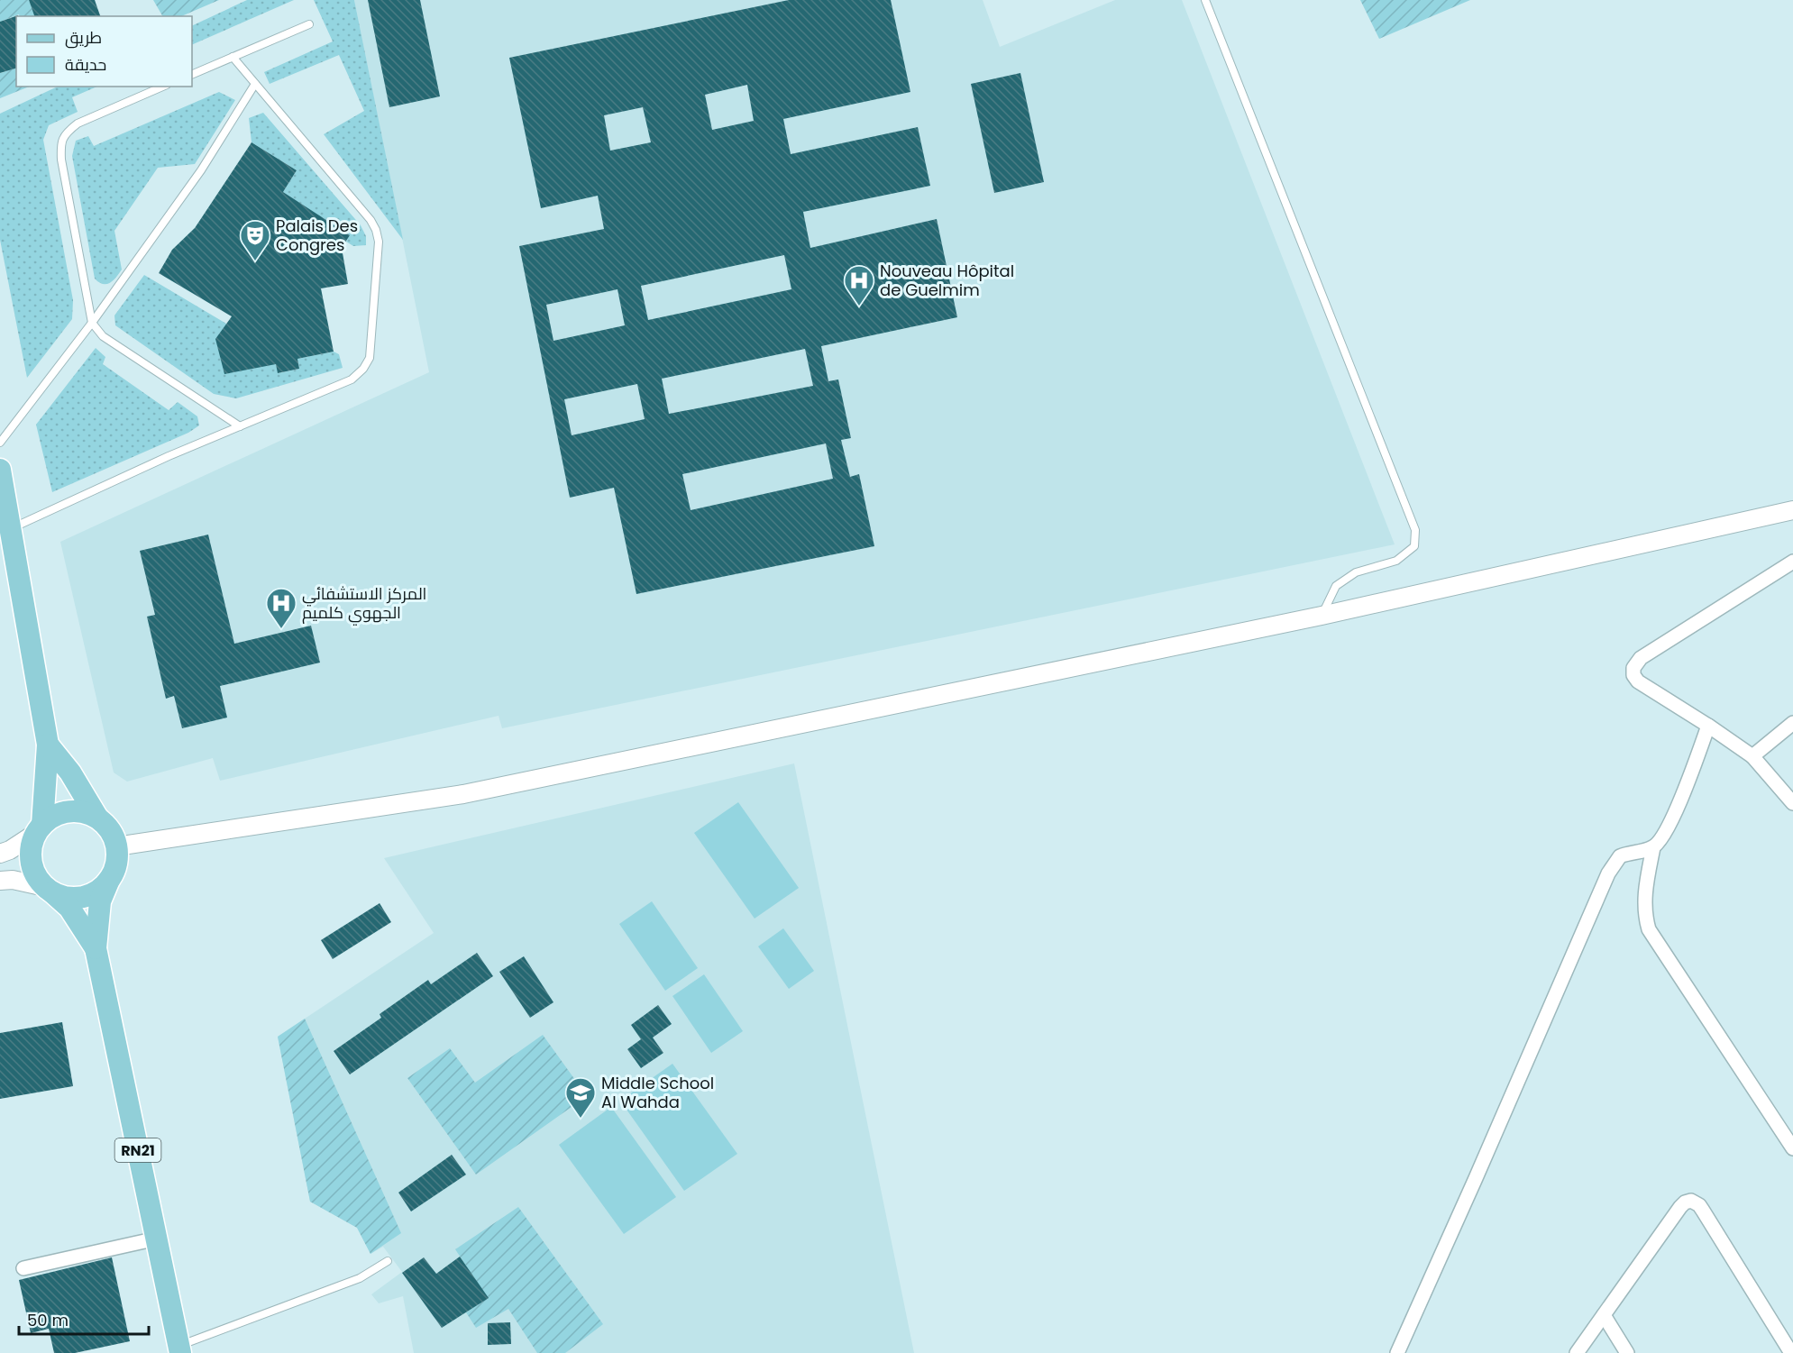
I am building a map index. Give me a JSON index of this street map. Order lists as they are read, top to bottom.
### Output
{
  "streets": {
    "main road": ["RN21"]
  },
  "places": {
    "theatre": ["Palais Des Congres"],
    "hospital": ["Nouveau Hôpital de Guelmim", "المركز الاستشفائي الجهوي كلميم"],
    "school or university": ["Middle School Al Wahda"]
  },
  "legend": ["طريق", "حديقة"],
  "scale_bar": "50 m"
}
